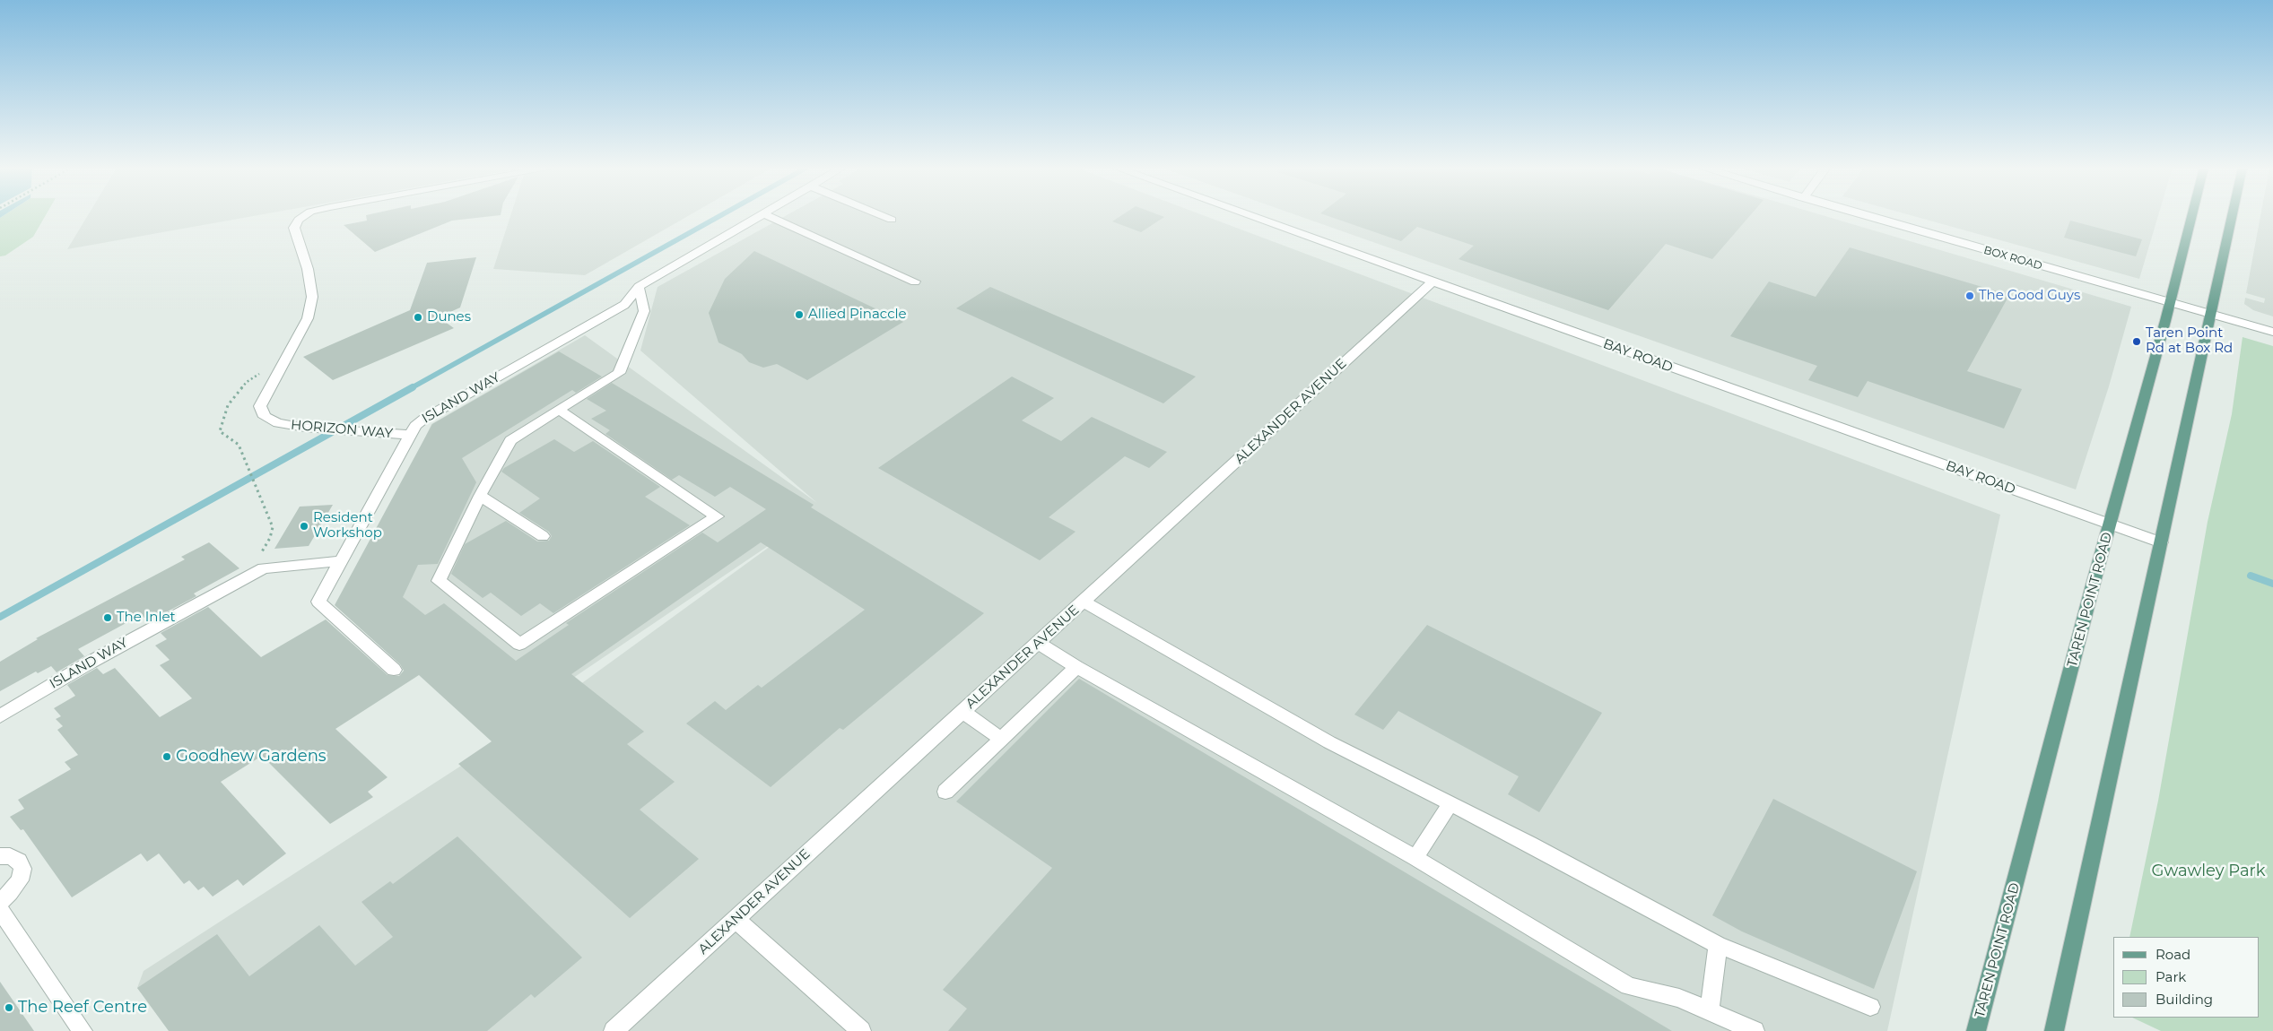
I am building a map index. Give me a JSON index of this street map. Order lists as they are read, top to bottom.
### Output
{
  "streets": {
    "main road": ["TAREN POINT ROAD"],
    "street": [
      "BOX ROAD",
      "BAY ROAD",
      "ISLAND WAY",
      "ALEXANDER AVENUE",
      "HORIZON WAY"
    ]
  },
  "crossings": [
    ["BOX ROAD", "TAREN POINT ROAD"],
    ["BAY ROAD", "ALEXANDER AVENUE"],
    ["BAY ROAD", "TAREN POINT ROAD"],
    ["ISLAND WAY", "HORIZON WAY"]
  ],
  "parks": ["Gwawley Park"],
  "places": [
    "The Good Guys",
    "Allied Pinaccle",
    "Dunes",
    "Taren Point Rd at Box Rd",
    "Resident Workshop",
    "The Inlet",
    "Goodhew Gardens",
    "The Reef Centre"
  ],
  "legend": ["Road", "Park", "Building"]
}
